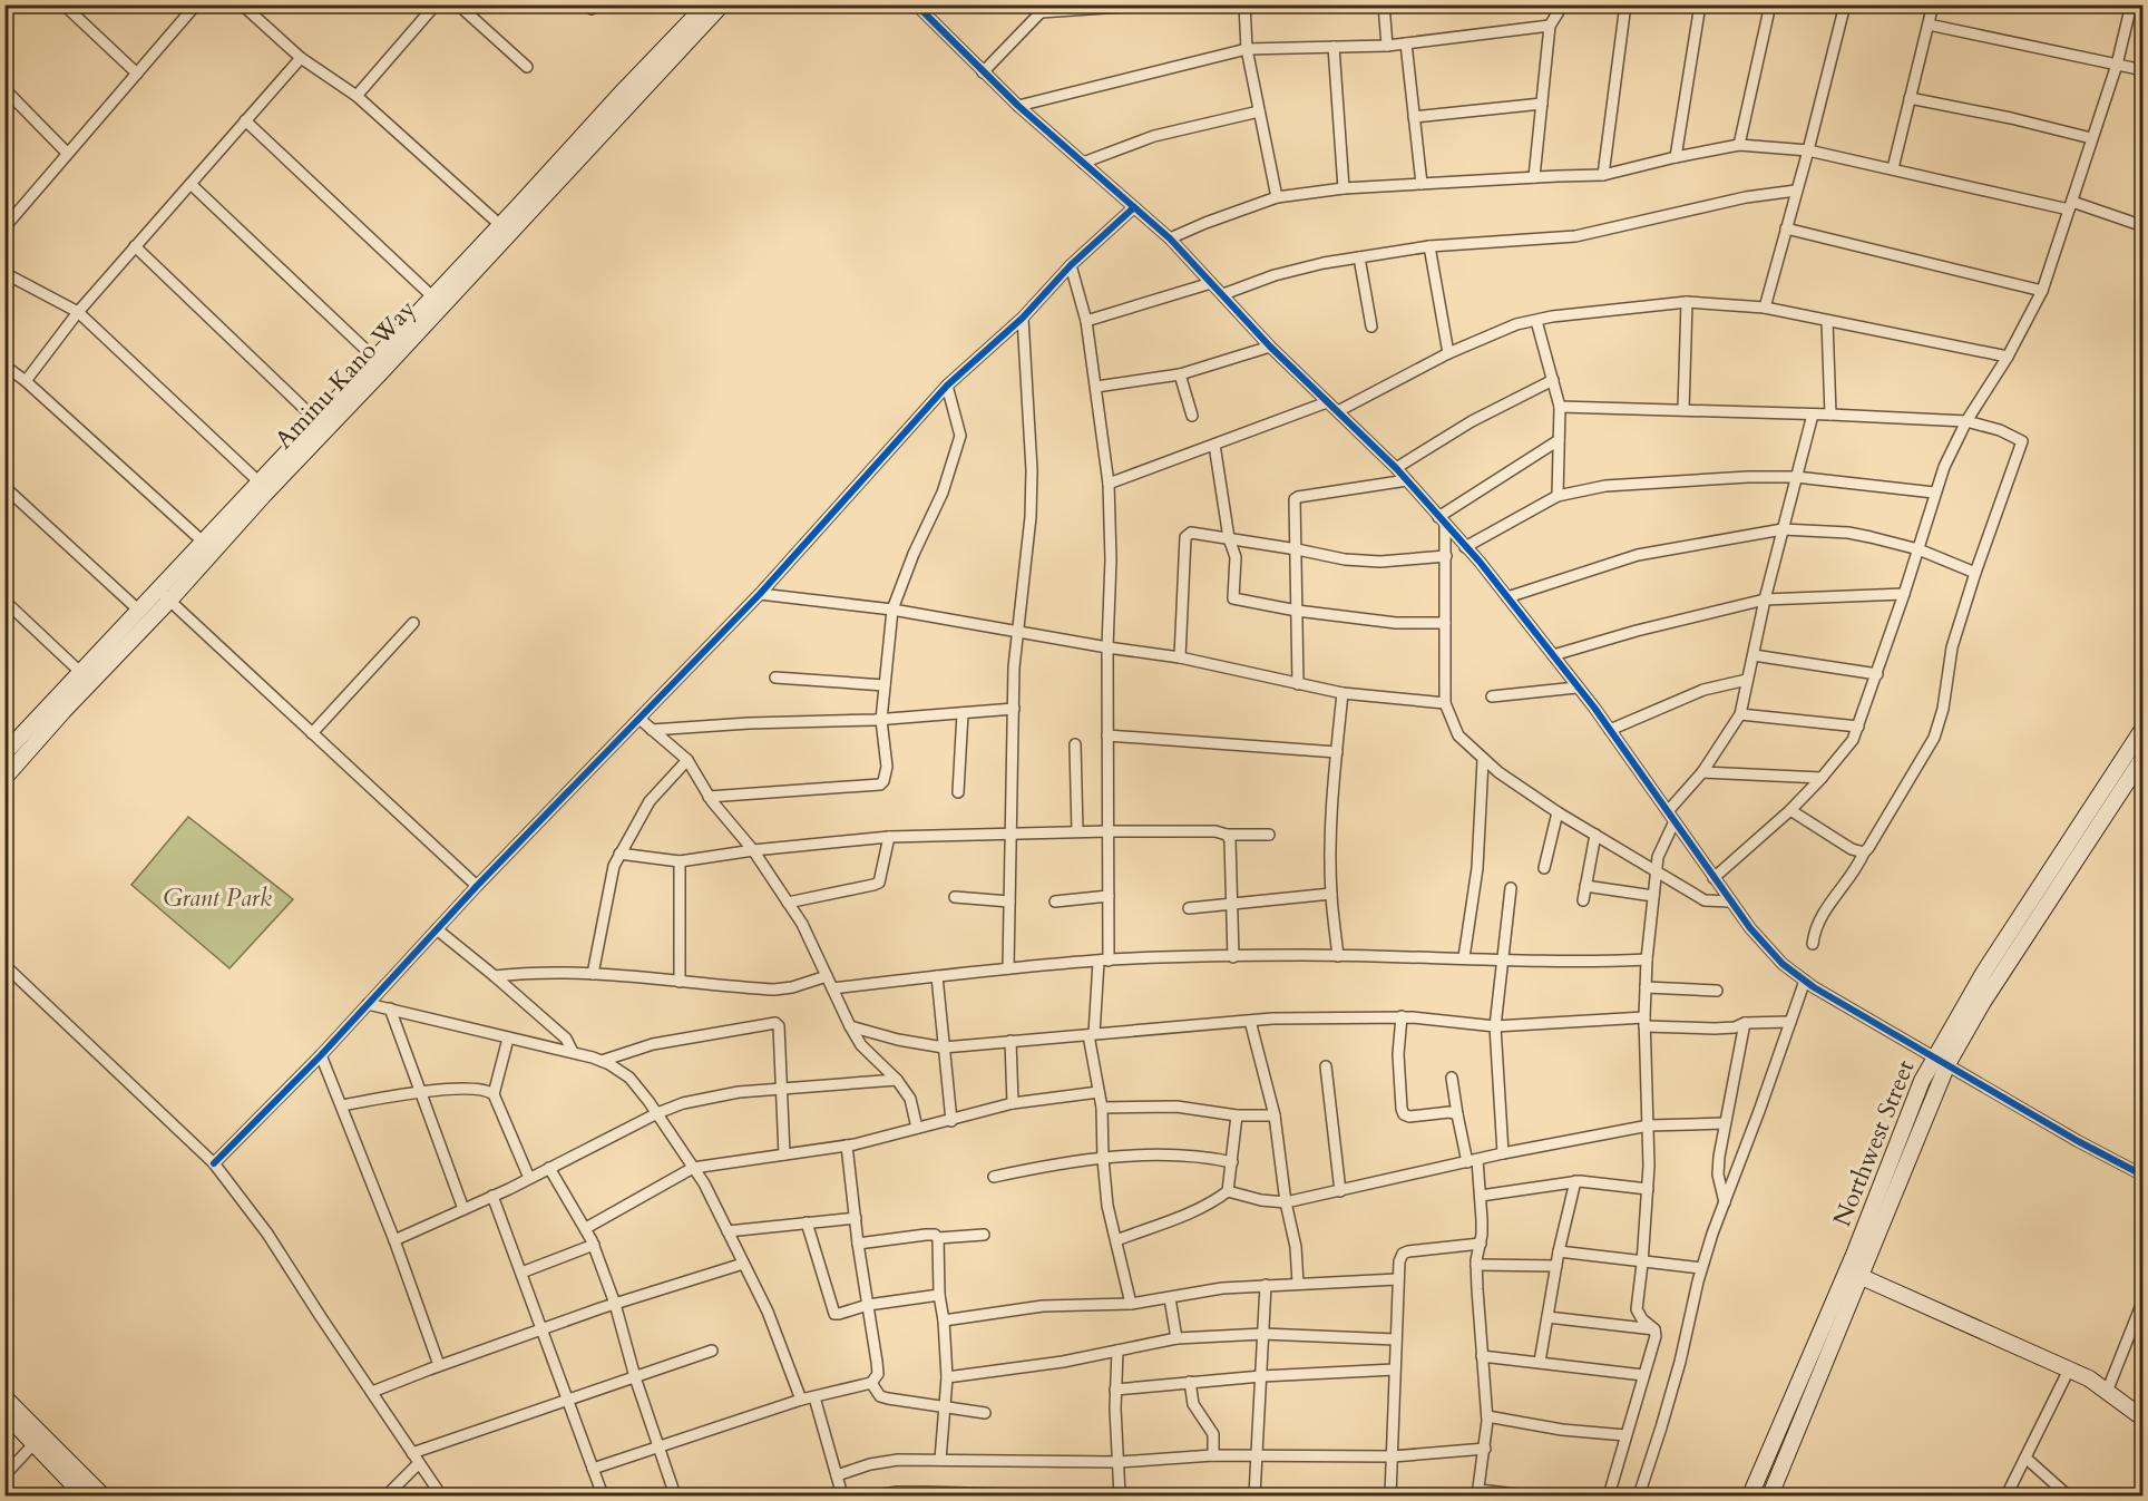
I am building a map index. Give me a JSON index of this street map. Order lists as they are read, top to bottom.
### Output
{
  "streets": {
    "main road": ["Aminu Kano Way", "Northwest Street"]
  },
  "parks": ["Grant Park"]
}
